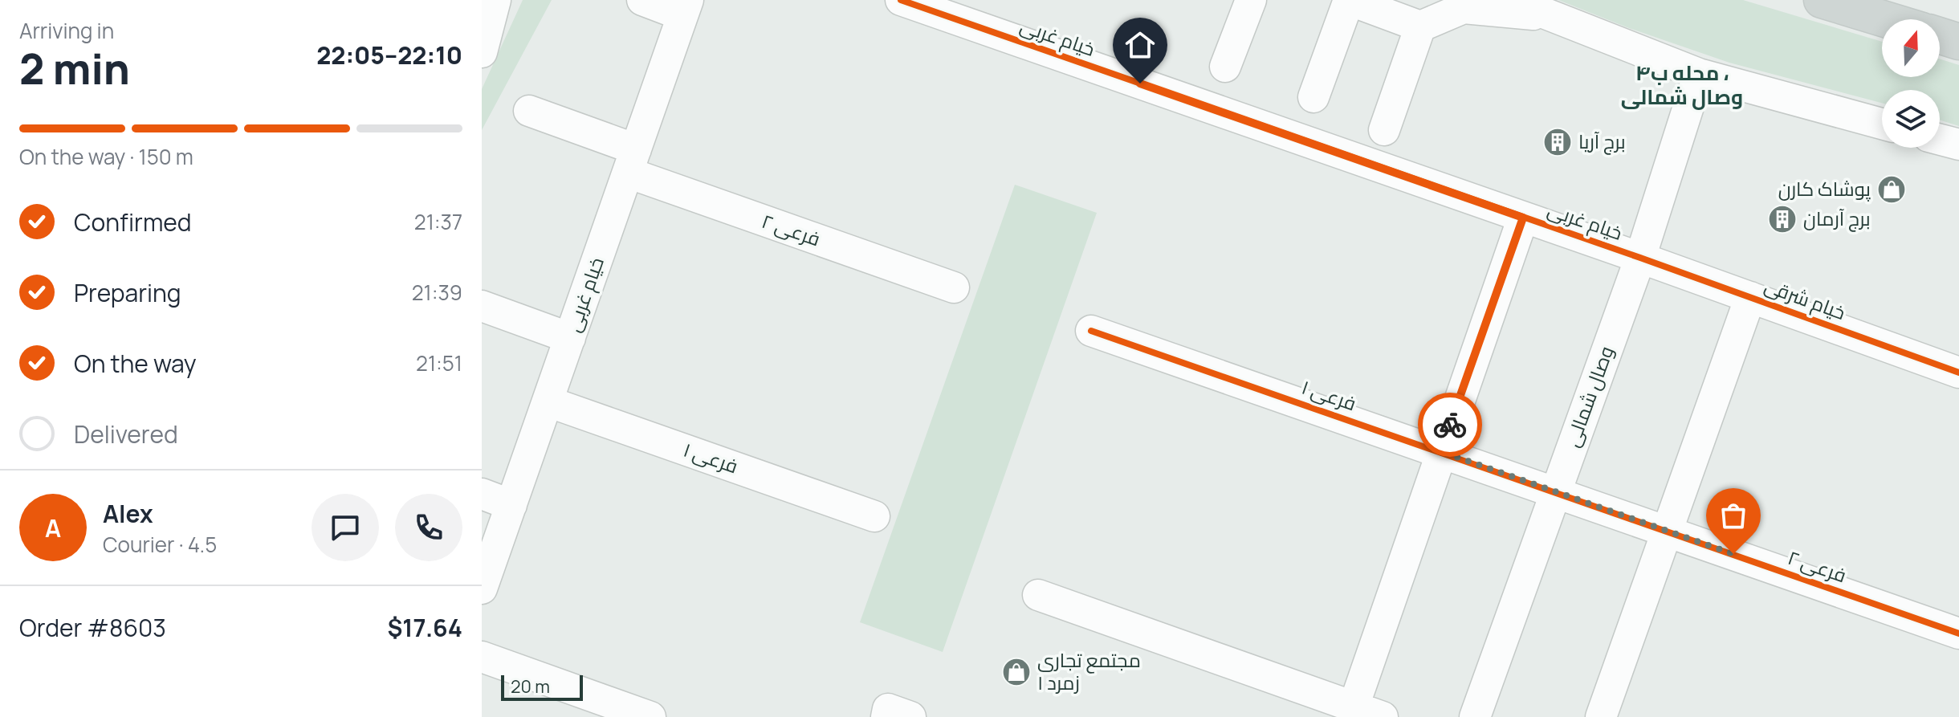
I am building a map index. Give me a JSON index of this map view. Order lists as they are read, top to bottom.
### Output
{
  "streets": {
    "street": [
      "خیام غربی",
      "فرعی ۲",
      "خیام شرقی",
      "فرعی ۱",
      "وصال شمالی"
    ]
  },
  "crossings": [
    ["خیام غربی", "فرعی ۲"],
    ["خیام غربی", "خیام شرقی"],
    ["خیام غربی", "فرعی ۱"],
    ["خیام غربی", "وصال شمالی"],
    ["فرعی ۲", "فرعی ۱"],
    ["فرعی ۲", "وصال شمالی"],
    ["خیام شرقی", "وصال شمالی"],
    ["فرعی ۱", "وصال شمالی"]
  ],
  "districts": ["محله ب۴ ، وصال شمالی"],
  "places": {
    "building": ["برج آریا", "برج آرمان"],
    "shop": ["پوشاک کارن", "مجتمع تجاری زمرد ۱"]
  },
  "scale_bar": "20 m",
  "north": "top",
  "page": {
    "heading": ["2 min", "Arriving in", "22:05–22:10"],
    "panel": [
      "Alex",
      "Courier · 4.5",
      "Order #8603",
      "$17.64"
    ],
    "bar": "On the way · 150 m",
    "list": [
      ["Confirmed", "21:37"],
      ["Preparing", "21:39"],
      ["On the way", "21:51"],
      "Delivered"
    ],
    "round": "A",
    "scale": "20 m"
  }
}
